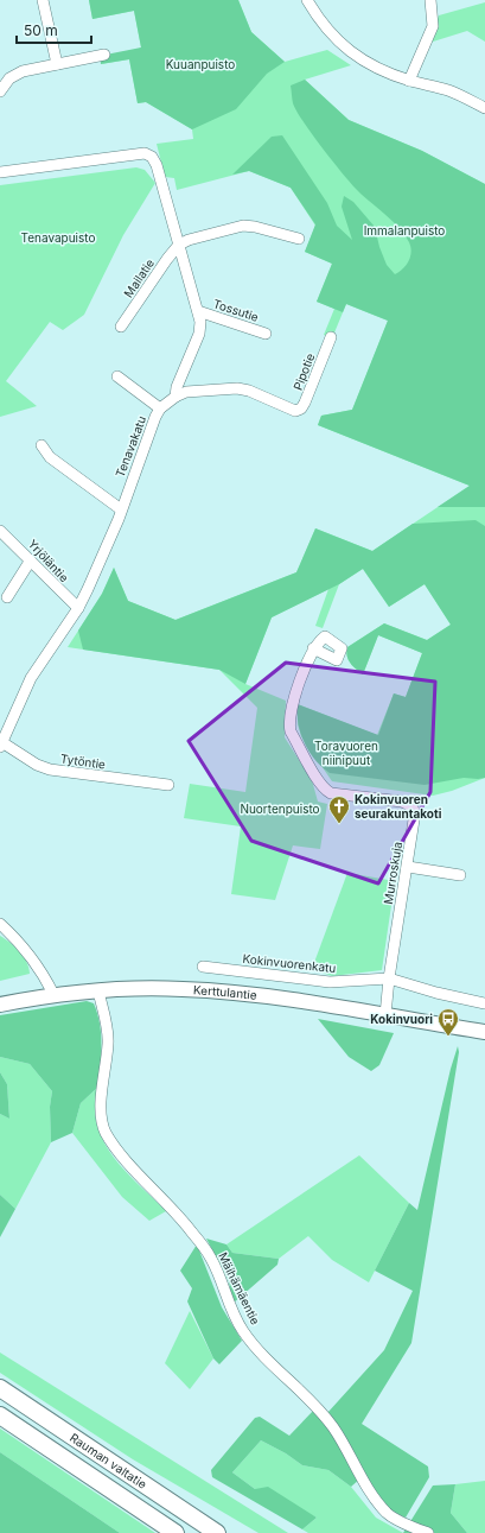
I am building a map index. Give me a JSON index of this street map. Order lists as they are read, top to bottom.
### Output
{
  "streets": {
    "highway": ["Rauman valtatie"],
    "main road": ["Kerttulantie"],
    "street": [
      "Mailatie",
      "Tossutie",
      "Pipotie",
      "Tenavakatu",
      "Yrjöläntie",
      "Tytöntie",
      "Murroskuja",
      "Kokinvuorenkatu",
      "Mäihämäentie"
    ]
  },
  "crossings": [
    ["Pipotie", "Tenavakatu"],
    ["Tenavakatu", "Yrjöläntie"],
    ["Tenavakatu", "Tytöntie"],
    ["Murroskuja", "Kokinvuorenkatu"],
    ["Murroskuja", "Kerttulantie"],
    ["Kerttulantie", "Mäihämäentie"]
  ],
  "parks": [
    "Kuuanpuisto",
    "Immalanpuisto",
    "Tenavapuisto",
    "Toravuoren niinipuut",
    "Nuortenpuisto"
  ],
  "places": {
    "church": ["Kokinvuoren seurakuntakoti"],
    "bus stop": ["Kokinvuori"]
  },
  "scale_bar": "50 m"
}
